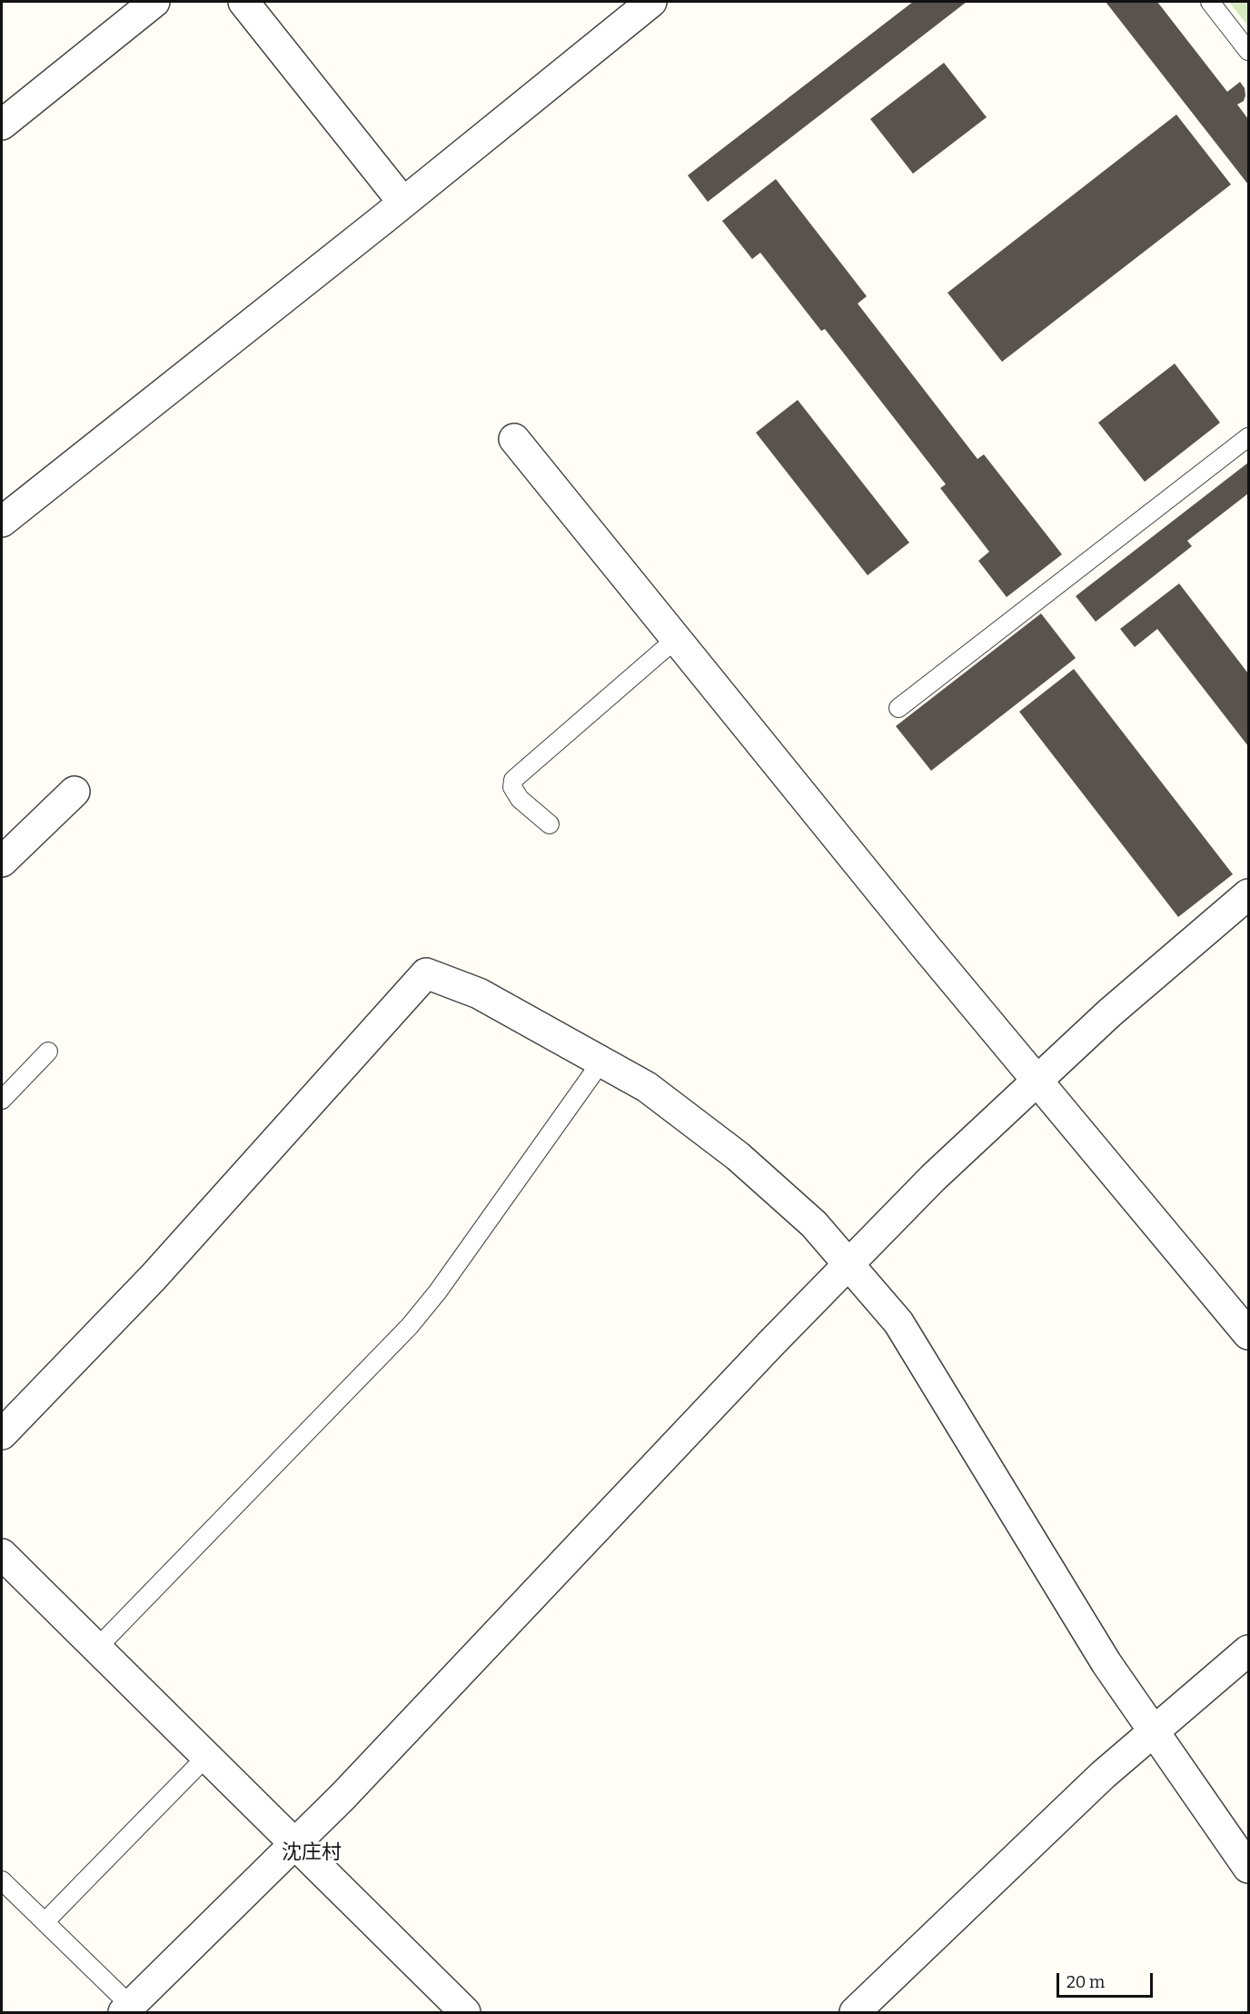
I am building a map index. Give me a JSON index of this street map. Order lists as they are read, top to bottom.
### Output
{
  "districts": ["沈庄村"],
  "scale_bar": "20 m"
}
